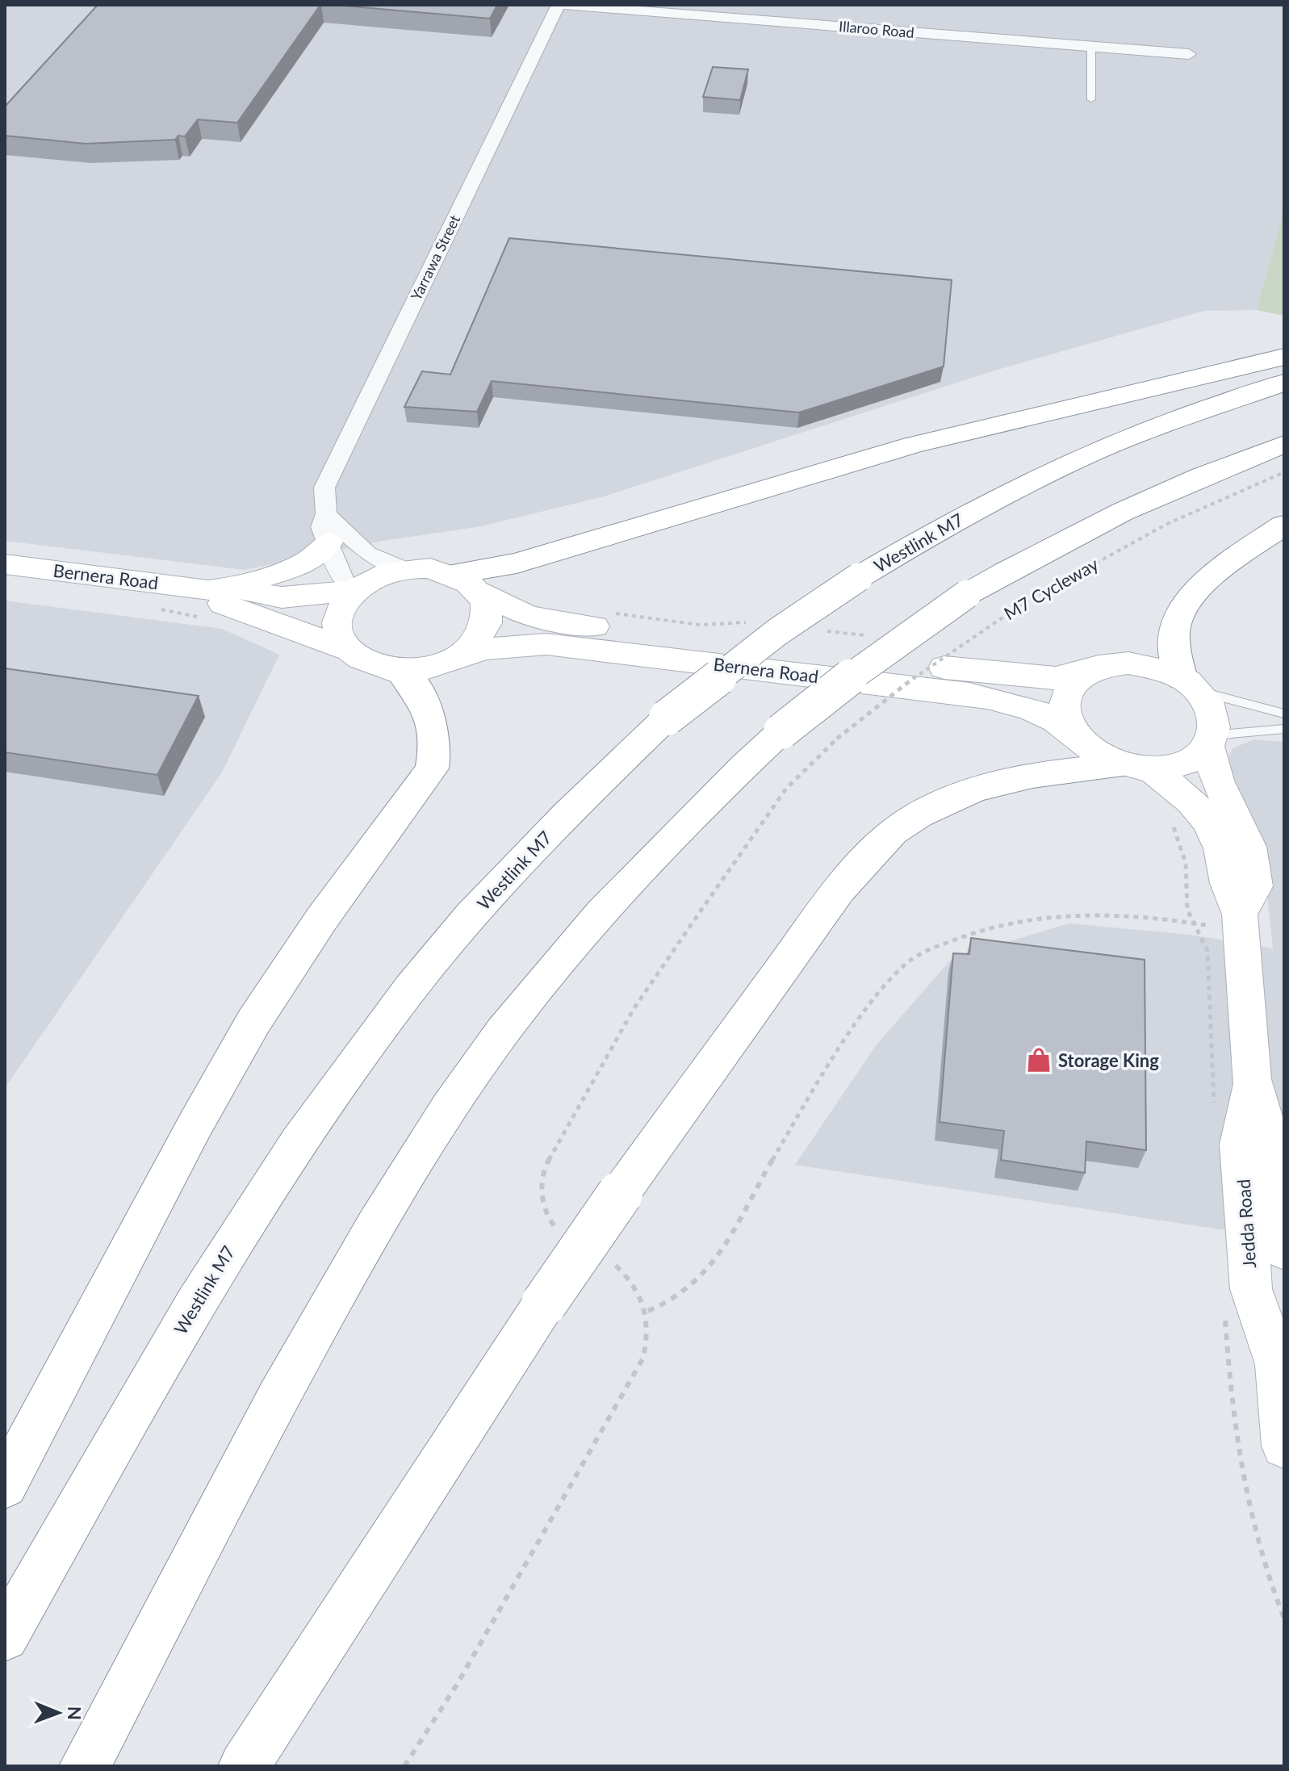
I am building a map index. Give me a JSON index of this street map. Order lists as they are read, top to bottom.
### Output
{
  "streets": {
    "main road": ["Westlink M7", "Bernera Road", "Jedda Road"],
    "street": ["Illaroo Road", "Yarrawa Street"],
    "path": ["M7 Cycleway"]
  },
  "crossings": [
    ["Yarrawa Street", "Bernera Road"],
    ["Bernera Road", "Jedda Road"]
  ],
  "places": {
    "shop": ["Storage King"]
  },
  "north": "right"
}
